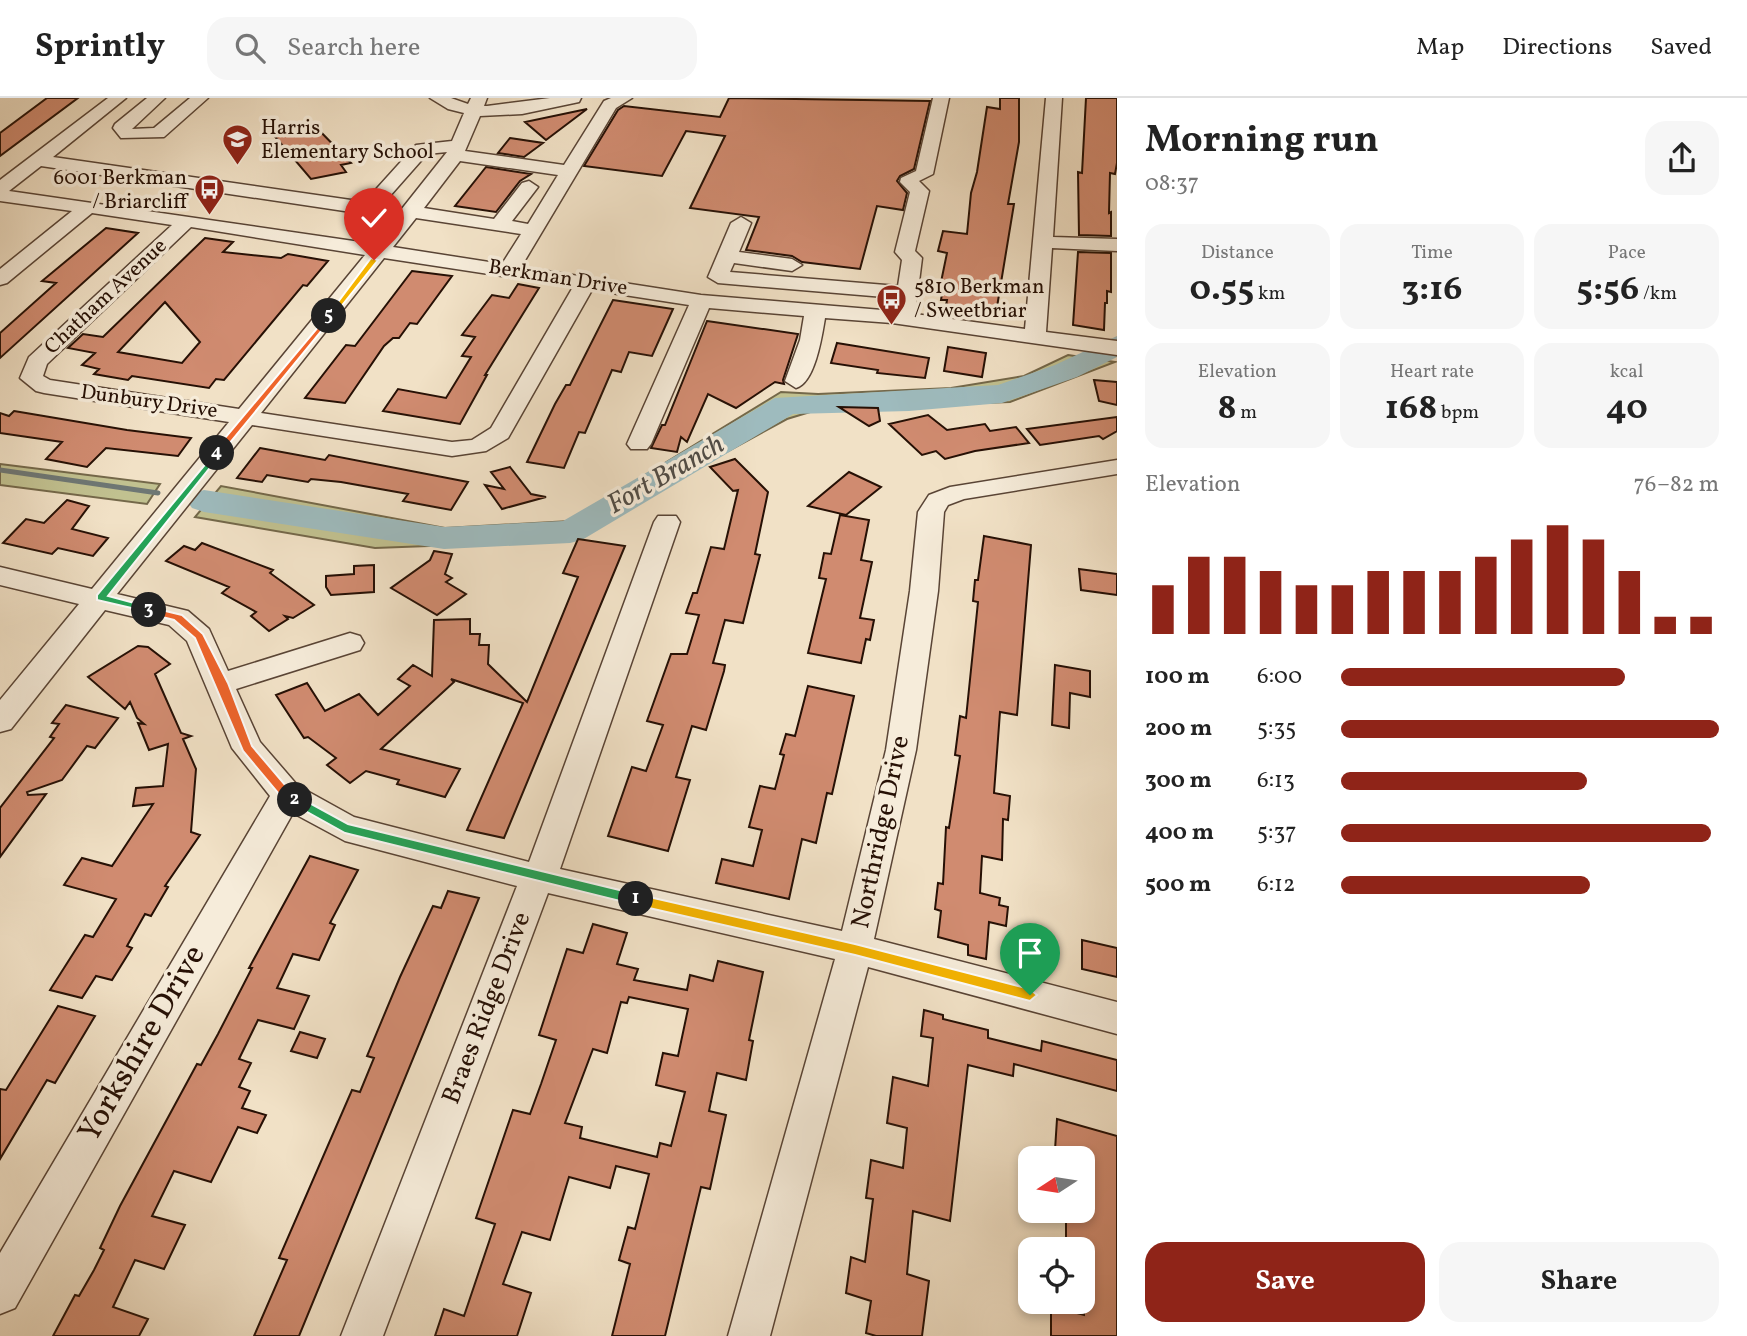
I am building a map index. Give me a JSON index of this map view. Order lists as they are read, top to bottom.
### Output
{
  "streets": {
    "street": [
      "Berkman Drive",
      "Chatham Avenue",
      "Dunbury Drive",
      "Northridge Drive",
      "Braes Ridge Drive",
      "Yorkshire Drive"
    ]
  },
  "crossings": [
    ["Berkman Drive", "Chatham Avenue"],
    ["Berkman Drive", "Dunbury Drive"],
    ["Chatham Avenue", "Dunbury Drive"]
  ],
  "water": ["Fort Branch"],
  "places": {
    "school or university": ["Harris Elementary School"],
    "bus stop": ["6001 Berkman / Briarcliff", "5810 Berkman / Sweetbriar"]
  },
  "north": "left",
  "page": {
    "header": "Sprintly",
    "search": "Search here",
    "nav": ["Map", "Directions", "Saved"],
    "heading": ["Morning run", "08:37"],
    "stats": [
      ["Distance", "0.55 km"],
      ["Time", "3:16"],
      ["Pace", "5:56 /km"],
      ["Elevation", "8 m"],
      ["Heart rate", "168 bpm"],
      ["kcal", "40"]
    ],
    "pins": [
      "5",
      "4",
      "3",
      "2",
      "1"
    ],
    "chart": ["Elevation", "76–82 m"],
    "list": [
      {
        "name": "100 m",
        "note": "6:00"
      },
      {
        "name": "200 m",
        "note": "5:35"
      },
      {
        "name": "300 m",
        "note": "6:13"
      },
      {
        "name": "400 m",
        "note": "5:37"
      },
      {
        "name": "500 m",
        "note": "6:12"
      }
    ],
    "buttons": ["Save", "Share"]
  }
}
